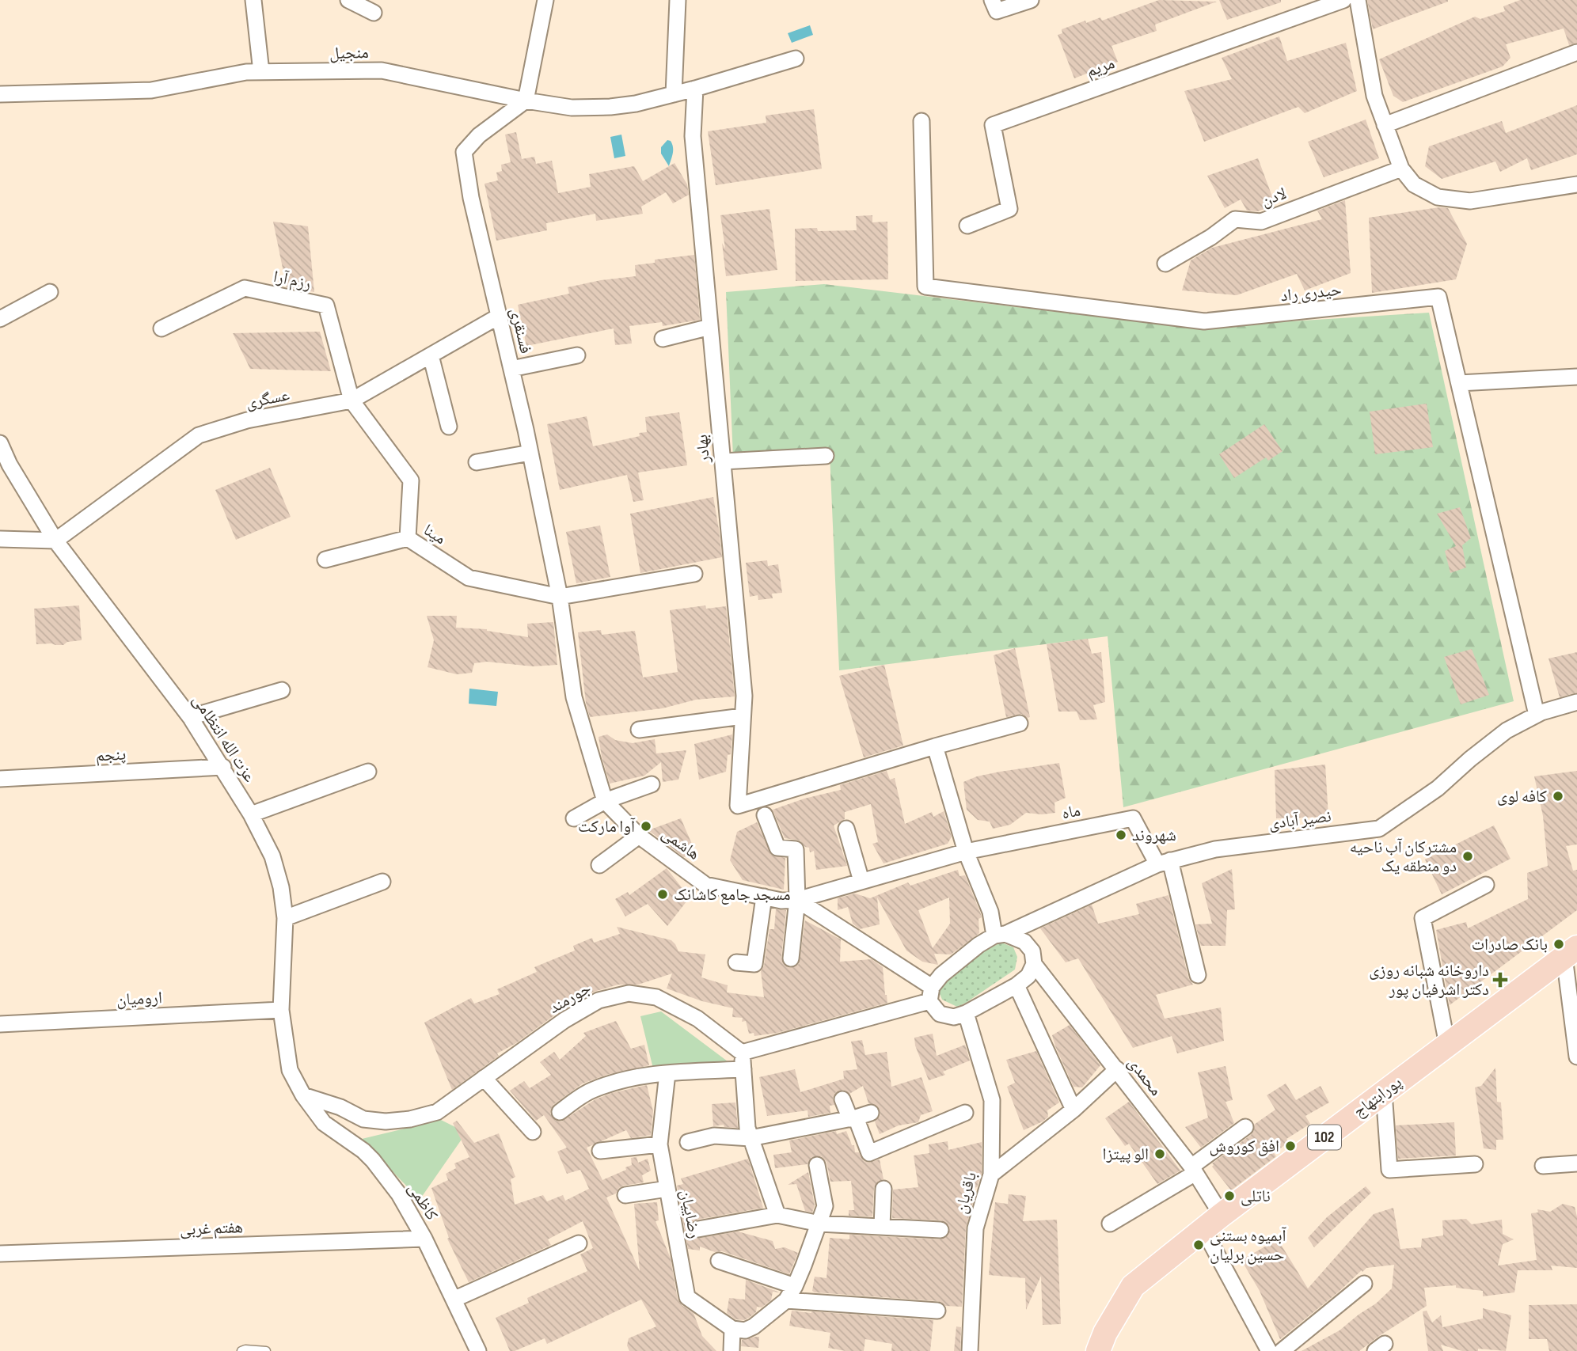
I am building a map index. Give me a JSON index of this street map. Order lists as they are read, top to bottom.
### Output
{
  "streets": {
    "main road": ["پورابتهاج", "102"],
    "street": [
      "منجیل",
      "مریم",
      "لادن",
      "رزم آرا",
      "حیدری راد",
      "فسنقری",
      "عسگری",
      "بهادر",
      "مینا",
      "عزت الله انتظامی",
      "پنجم",
      "ماه",
      "نصیر آبادی",
      "هاشمی",
      "جورمند",
      "ارومیان",
      "محمدی",
      "باقریان",
      "کاظمی",
      "رضاییان",
      "هفتم غربی"
    ]
  },
  "crossings": [
    ["منجیل", "فسنقری"],
    ["منجیل", "بهادر"],
    ["رزم آرا", "عسگری"],
    ["رزم آرا", "مینا"],
    ["حیدری راد", "نصیر آبادی"],
    ["فسنقری", "عسگری"],
    ["فسنقری", "مینا"],
    ["فسنقری", "هاشمی"],
    ["عسگری", "مینا"],
    ["عسگری", "عزت الله انتظامی"],
    ["مینا", "هاشمی"],
    ["عزت الله انتظامی", "پنجم"],
    ["عزت الله انتظامی", "جورمند"],
    ["عزت الله انتظامی", "ارومیان"],
    ["عزت الله انتظامی", "کاظمی"],
    ["ماه", "نصیر آبادی"],
    ["نصیر آبادی", "هاشمی"],
    ["نصیر آبادی", "محمدی"],
    ["هاشمی", "باقریان"],
    ["جورمند", "کاظمی"],
    ["محمدی", "پورابتهاج"],
    ["کاظمی", "هفتم غربی"]
  ],
  "places": {
    "other": [
      "کافه لوی",
      "آوا مارکت",
      "شهروند",
      "مشترکان آب ناحیه دو منطقه یک",
      "مسجد جامع کاشانک",
      "بانک صادرات",
      "افق کوروش",
      "الو پیتزا",
      "ناتلی",
      "آبمیوه بستنی حسین برلیان"
    ],
    "health": ["داروخانه شبانه روزی دکتر اشرفیان پور"]
  }
}
